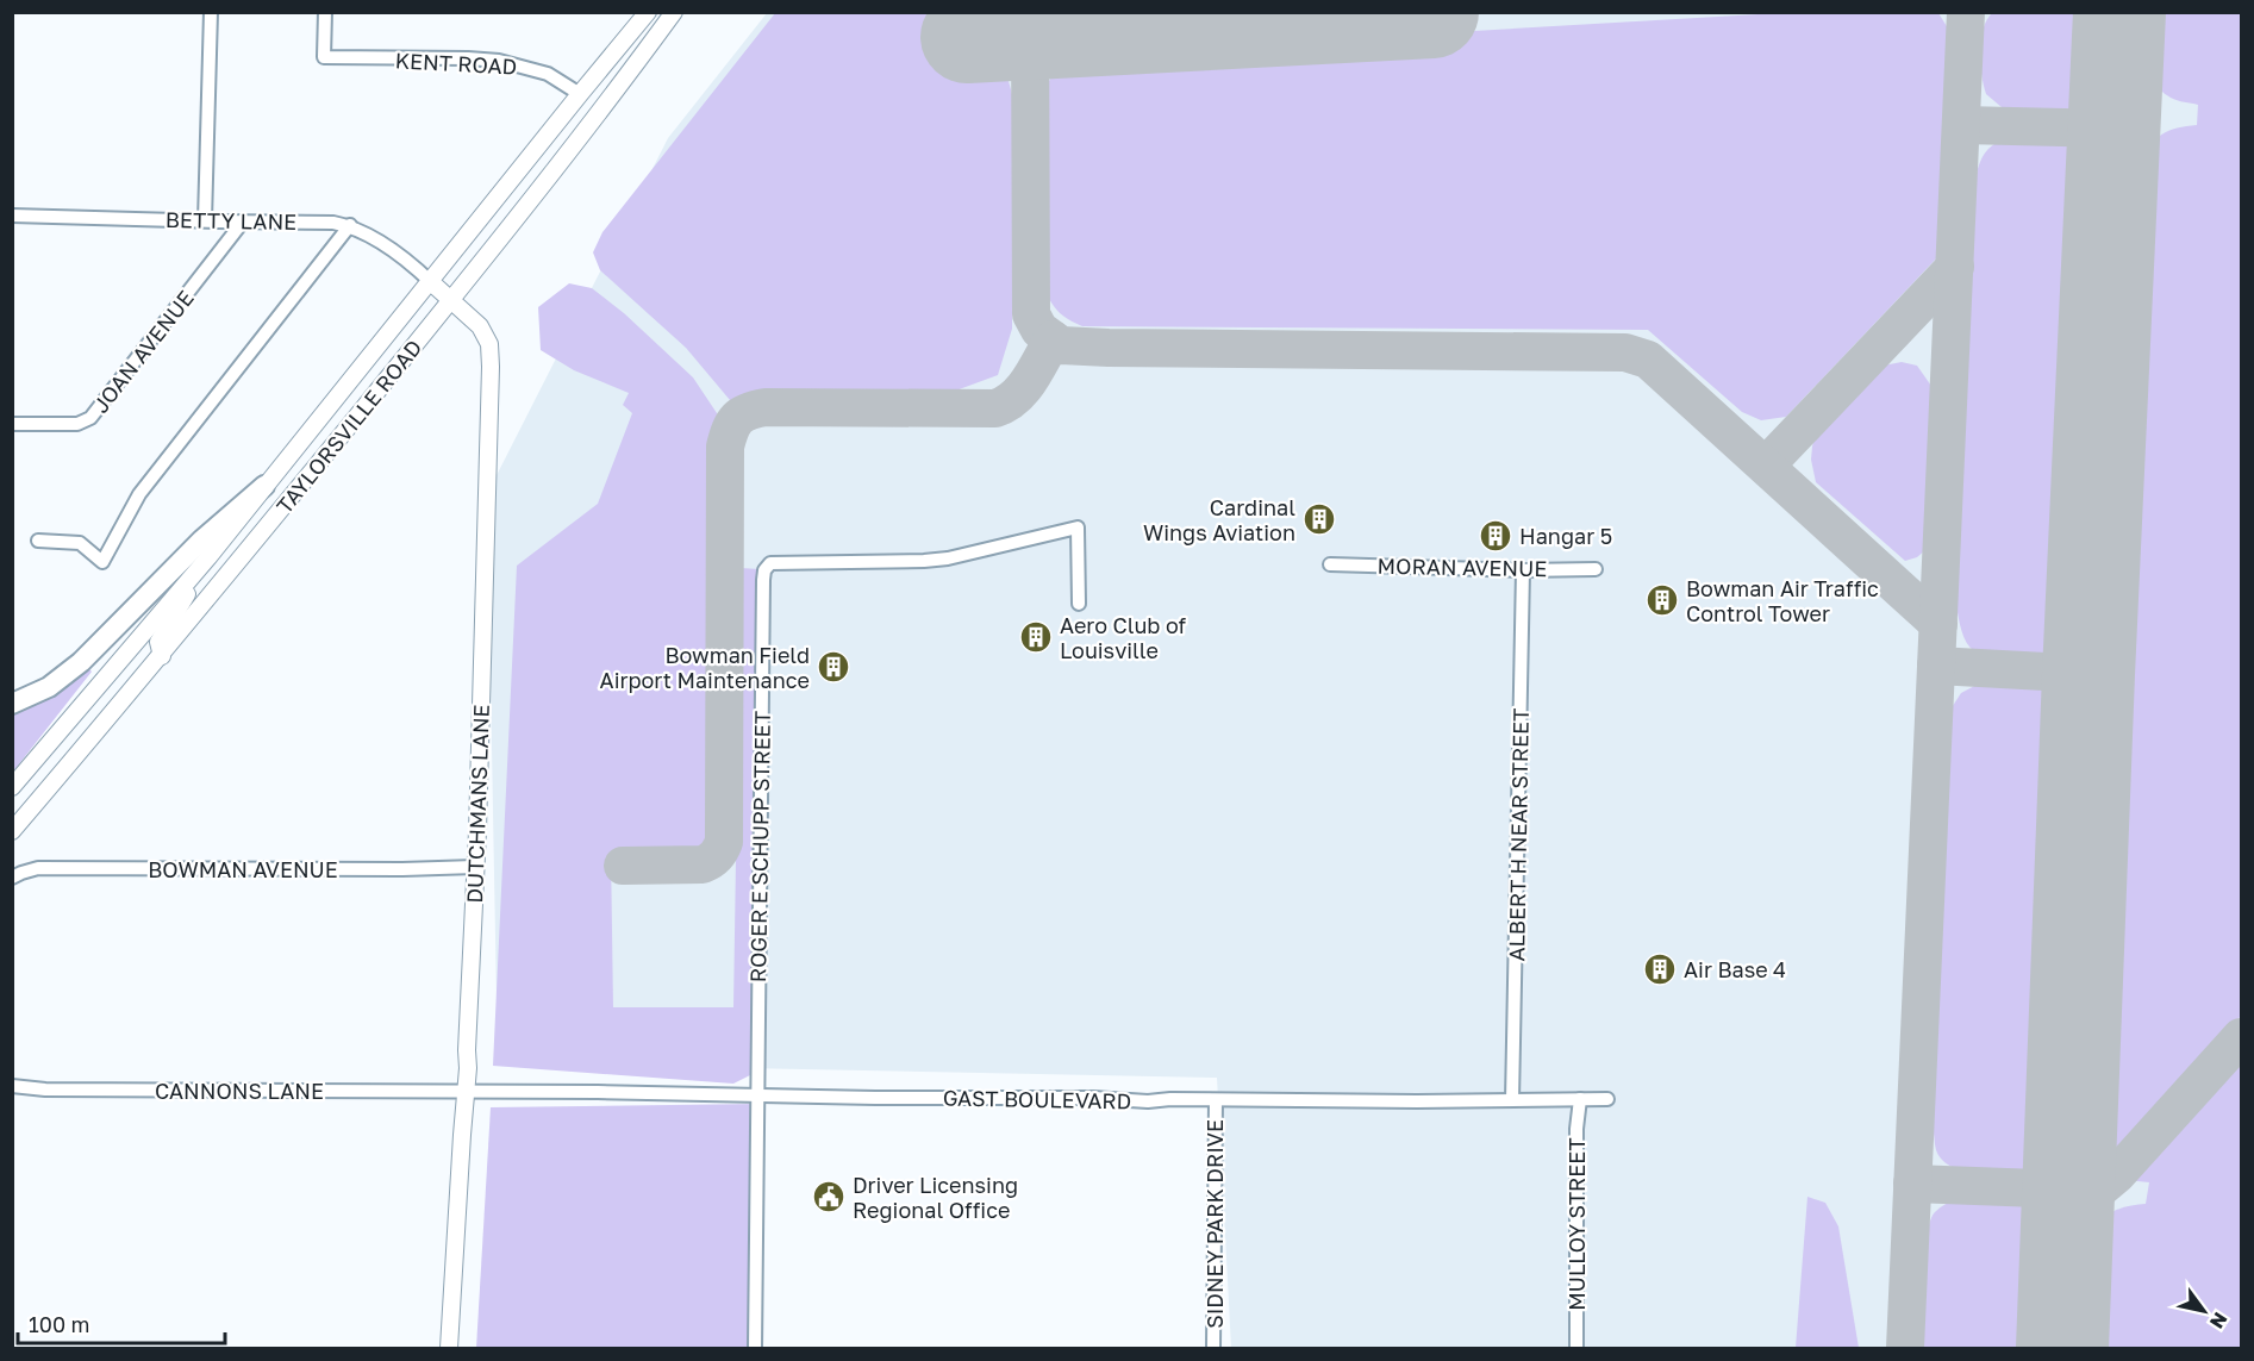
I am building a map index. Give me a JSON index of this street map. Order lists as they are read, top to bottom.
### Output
{
  "streets": {
    "main road": ["TAYLORSVILLE ROAD", "DUTCHMANS LANE"],
    "street": [
      "KENT ROAD",
      "BETTY LANE",
      "JOAN AVENUE",
      "MORAN AVENUE",
      "ALBERT H NEAR STREET",
      "ROGER E SCHUPP STREET",
      "BOWMAN AVENUE",
      "CANNONS LANE",
      "GAST BOULEVARD",
      "SIDNEY PARK DRIVE",
      "MULLOY STREET"
    ]
  },
  "crossings": [
    ["KENT ROAD", "TAYLORSVILLE ROAD"],
    ["BETTY LANE", "JOAN AVENUE"],
    ["BETTY LANE", "TAYLORSVILLE ROAD"],
    ["BETTY LANE", "DUTCHMANS LANE"],
    ["TAYLORSVILLE ROAD", "DUTCHMANS LANE"],
    ["MORAN AVENUE", "ALBERT H NEAR STREET"],
    ["DUTCHMANS LANE", "BOWMAN AVENUE"],
    ["DUTCHMANS LANE", "CANNONS LANE"],
    ["DUTCHMANS LANE", "GAST BOULEVARD"],
    ["ALBERT H NEAR STREET", "GAST BOULEVARD"],
    ["ROGER E SCHUPP STREET", "GAST BOULEVARD"],
    ["CANNONS LANE", "GAST BOULEVARD"],
    ["GAST BOULEVARD", "SIDNEY PARK DRIVE"],
    ["GAST BOULEVARD", "MULLOY STREET"]
  ],
  "places": {
    "building": [
      "Cardinal Wings Aviation",
      "Hangar 5",
      "Bowman Air Traffic Control Tower",
      "Aero Club of Louisville",
      "Bowman Field Airport Maintenance",
      "Air Base 4"
    ],
    "public building": ["Driver Licensing Regional Office"]
  },
  "scale_bar": "100 m",
  "north": "bottom right"
}
